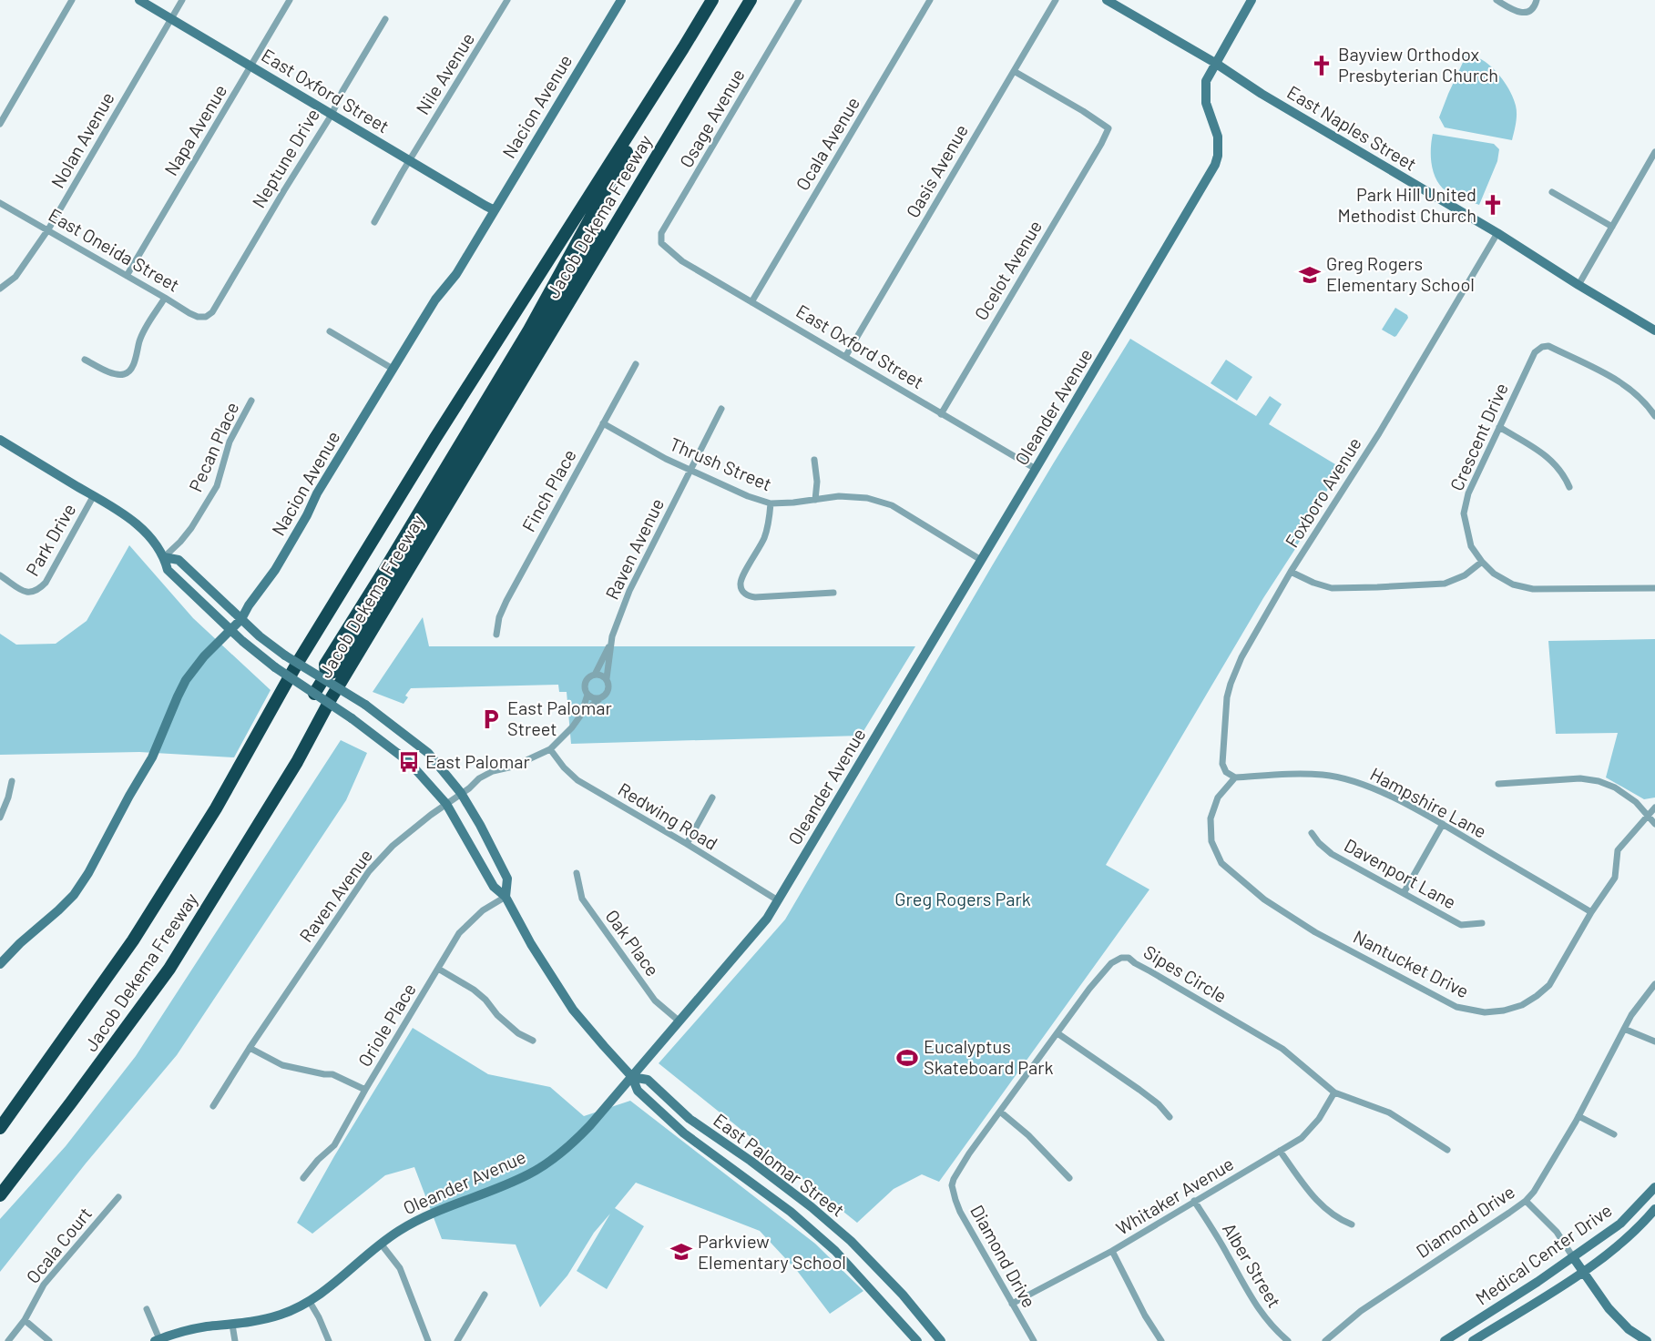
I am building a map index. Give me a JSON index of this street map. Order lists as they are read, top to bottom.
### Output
{
  "streets": {
    "highway": ["Jacob Dekema Freeway"],
    "street": [
      "Nile Avenue",
      "East Oxford Street",
      "Nacion Avenue",
      "Osage Avenue",
      "East Naples Street",
      "Napa Avenue",
      "Nolan Avenue",
      "Ocala Avenue",
      "Neptune Drive",
      "Oasis Avenue",
      "East Oneida Street",
      "Ocelot Avenue",
      "Oleander Avenue",
      "Crescent Drive",
      "Pecan Place",
      "Thrush Street",
      "Finch Place",
      "Foxboro Avenue",
      "Park Drive",
      "Raven Avenue",
      "Hampshire Lane",
      "Redwing Road",
      "Davenport Lane",
      "Oak Place",
      "Nantucket Drive",
      "Sipes Circle",
      "Oriole Place",
      "East Palomar Street",
      "Whitaker Avenue",
      "Diamond Drive",
      "Ocala Court",
      "Medical Center Drive",
      "Alber Street"
    ]
  },
  "crossings": [
    ["Nile Avenue", "East Oxford Street"],
    ["East Oxford Street", "Nacion Avenue"],
    ["East Oxford Street", "Osage Avenue"],
    ["East Oxford Street", "Napa Avenue"],
    ["East Oxford Street", "Nolan Avenue"],
    ["East Oxford Street", "Ocala Avenue"],
    ["East Oxford Street", "Neptune Drive"],
    ["East Oxford Street", "Oasis Avenue"],
    ["East Oxford Street", "Ocelot Avenue"],
    ["East Oxford Street", "Oleander Avenue"],
    ["Nacion Avenue", "East Palomar Street"],
    ["East Naples Street", "Oleander Avenue"],
    ["East Naples Street", "Foxboro Avenue"],
    ["Napa Avenue", "East Oneida Street"],
    ["Nolan Avenue", "East Oneida Street"],
    ["Neptune Drive", "East Oneida Street"],
    ["Oasis Avenue", "Ocelot Avenue"],
    ["Oleander Avenue", "Thrush Street"],
    ["Oleander Avenue", "Redwing Road"],
    ["Oleander Avenue", "Oak Place"],
    ["Oleander Avenue", "East Palomar Street"],
    ["Pecan Place", "East Palomar Street"],
    ["Thrush Street", "Finch Place"],
    ["Thrush Street", "Raven Avenue"],
    ["Foxboro Avenue", "Hampshire Lane"],
    ["Foxboro Avenue", "Nantucket Drive"],
    ["Park Drive", "East Palomar Street"],
    ["Raven Avenue", "Redwing Road"],
    ["Raven Avenue", "East Palomar Street"],
    ["Hampshire Lane", "Nantucket Drive"],
    ["Sipes Circle", "Whitaker Avenue"],
    ["Sipes Circle", "Diamond Drive"],
    ["Oriole Place", "East Palomar Street"],
    ["Whitaker Avenue", "Diamond Drive"],
    ["Whitaker Avenue", "Alber Street"]
  ],
  "parks": ["Greg Rogers Park"],
  "places": {
    "church": ["Bayview Orthodox Presbyterian Church", "Park Hill United Methodist Church"],
    "school or university": ["Greg Rogers Elementary School", "Parkview Elementary School"],
    "parking": ["East Palomar Street"],
    "bus stop": ["East Palomar"],
    "sports": ["Eucalyptus Skateboard Park"]
  }
}
